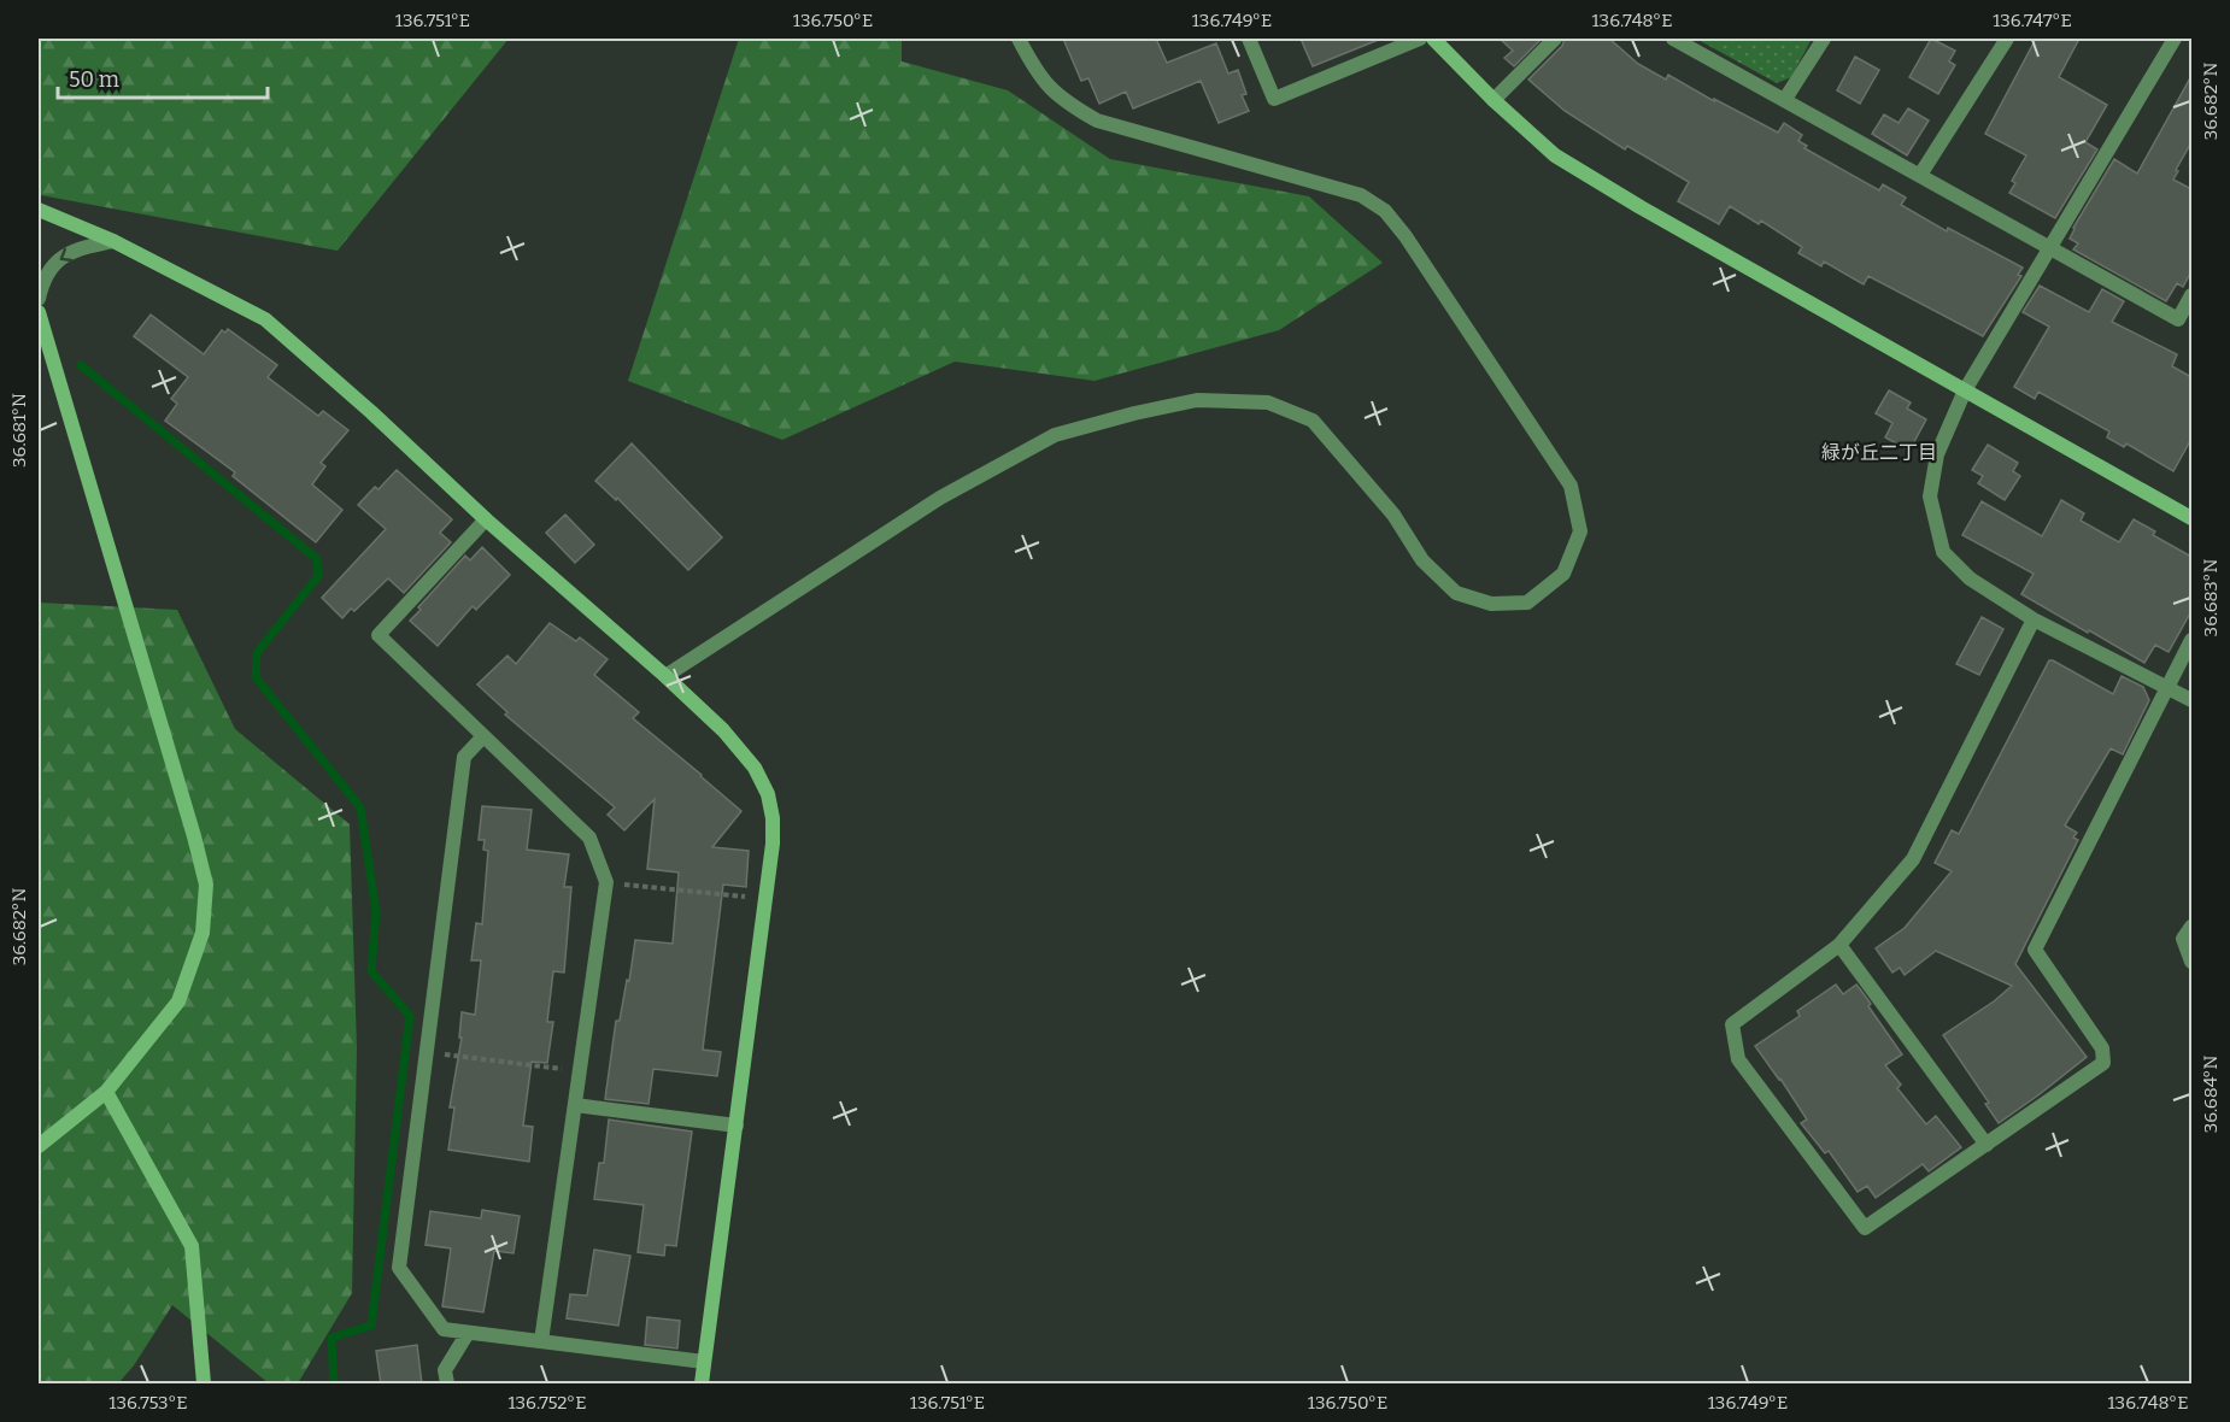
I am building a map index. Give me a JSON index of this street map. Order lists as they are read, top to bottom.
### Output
{
  "districts": ["緑が丘二丁目"],
  "scale_bar": "50 m",
  "coordinates": [
    "136.751°E",
    "136.750°E",
    "136.749°E",
    "136.748°E",
    "136.747°E",
    "36.682°N",
    "36.681°N",
    "36.683°N",
    "36.684°N",
    "136.753°E",
    "136.752°E"
  ]
}
